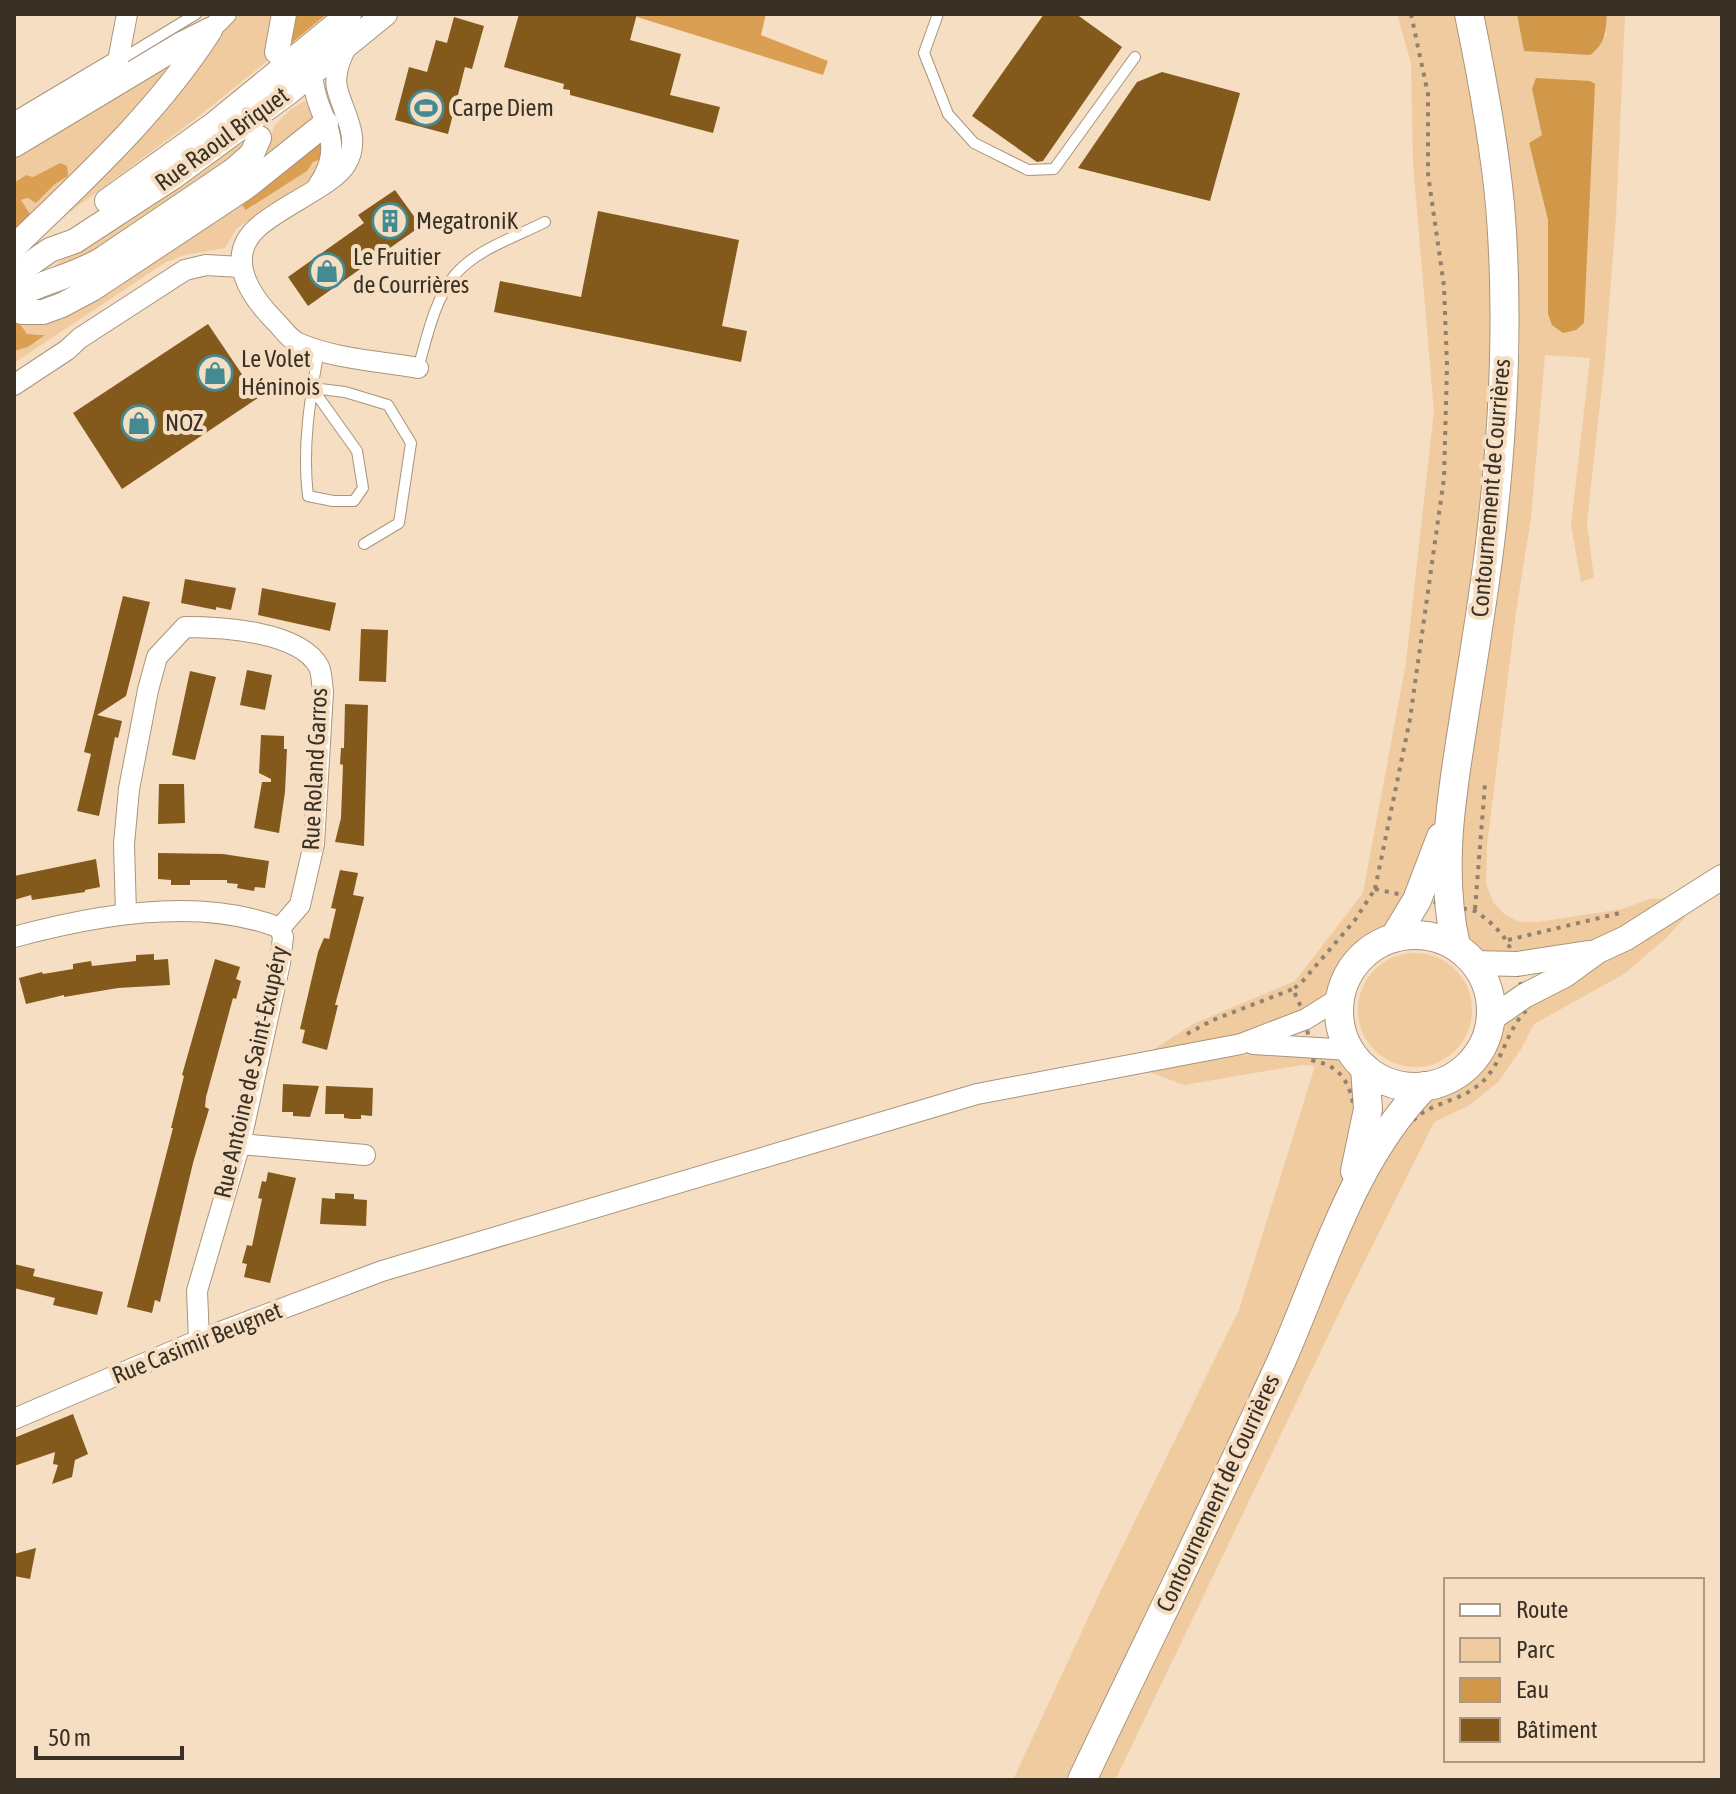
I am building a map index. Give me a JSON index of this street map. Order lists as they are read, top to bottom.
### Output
{
  "streets": {
    "main road": ["Contournement de Courrières"],
    "street": [
      "Rue Raoul Briquet",
      "Rue Roland Garros",
      "Rue Antoine de Saint-Exupéry",
      "Rue Casimir Beugnet"
    ]
  },
  "crossings": [
    ["Rue Roland Garros", "Rue Antoine de Saint-Exupéry"],
    ["Rue Antoine de Saint-Exupéry", "Rue Casimir Beugnet"]
  ],
  "places": {
    "sports": ["Carpe Diem"],
    "building": ["MegatroniK"],
    "shop": ["Le Fruitier de Courrières", "Le Volet Héninois", "NOZ"]
  },
  "legend": [
    "Route",
    "Parc",
    "Eau",
    "Bâtiment"
  ],
  "scale_bar": "50 m"
}
